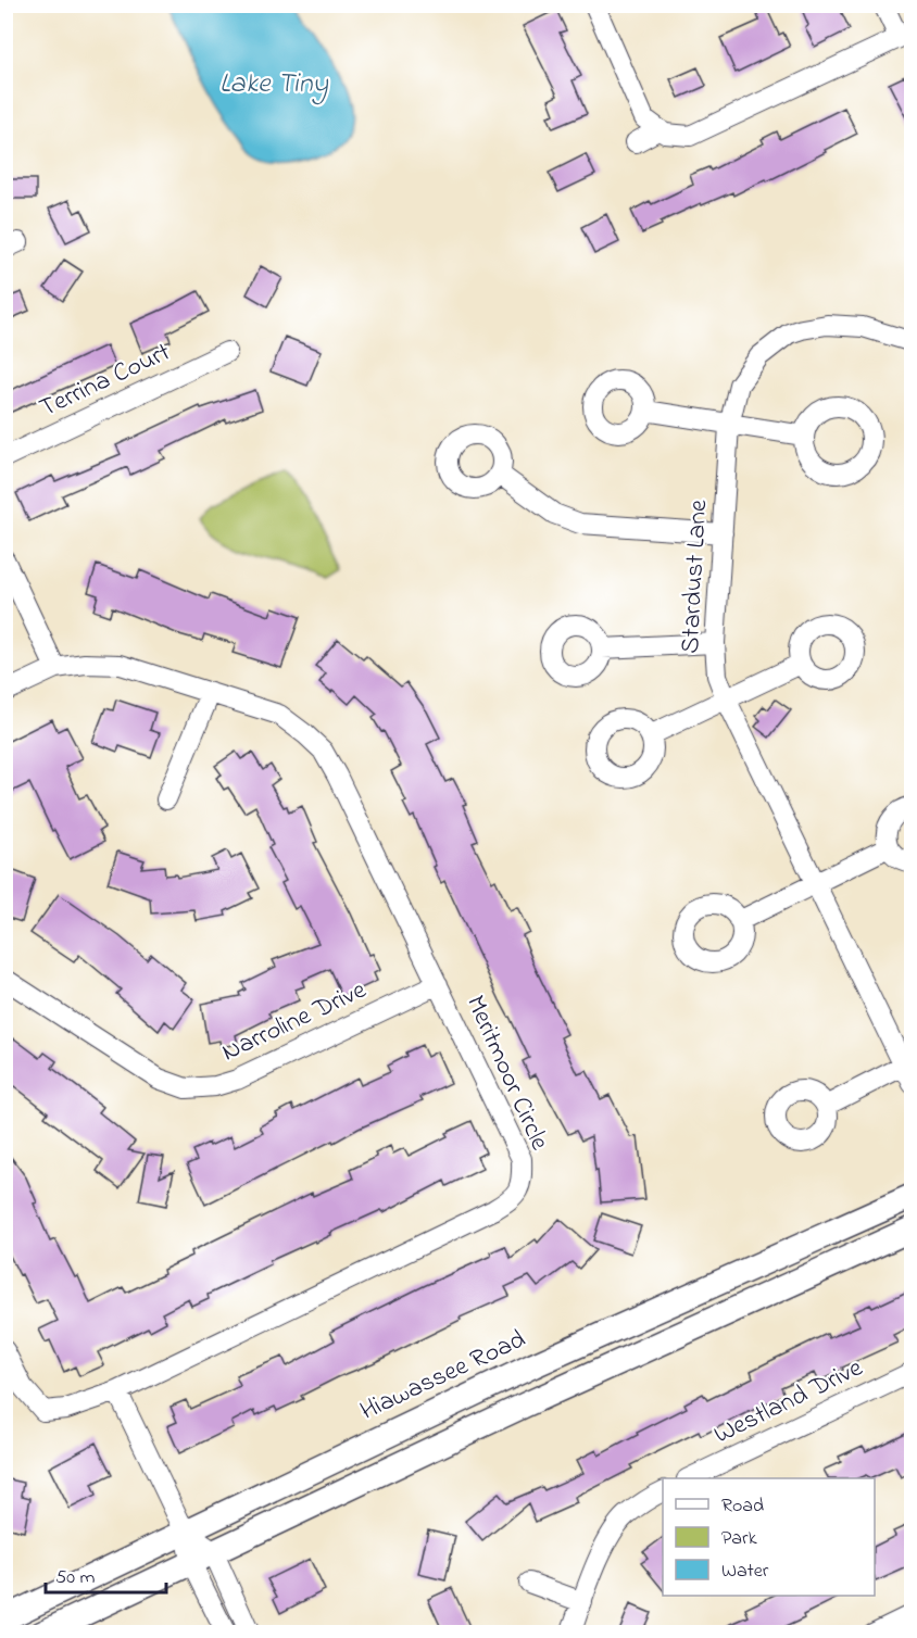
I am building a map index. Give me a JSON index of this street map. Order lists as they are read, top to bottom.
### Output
{
  "streets": {
    "street": [
      "Terrina Court",
      "Stardust Lane",
      "Narroline Drive",
      "Meritmoor Circle",
      "Hiawassee Road",
      "Westland Drive"
    ]
  },
  "crossings": [
    ["Narroline Drive", "Meritmoor Circle"]
  ],
  "water": ["Lake Tiny"],
  "legend": ["Road", "Park", "Water"],
  "scale_bar": "50 m"
}
